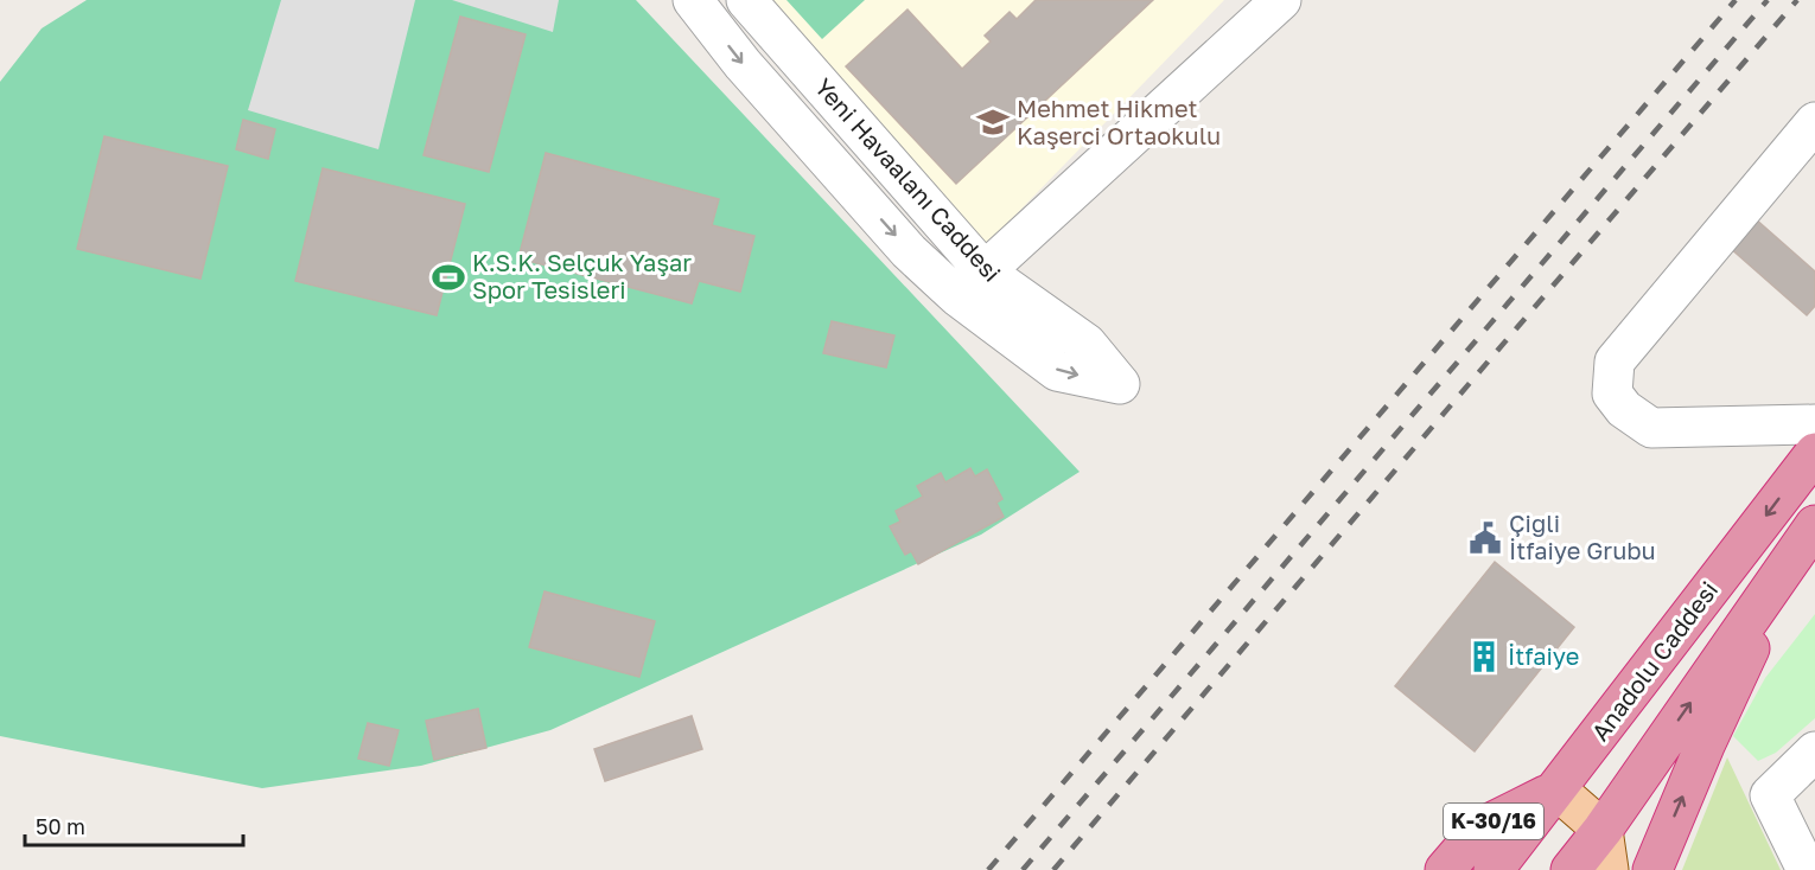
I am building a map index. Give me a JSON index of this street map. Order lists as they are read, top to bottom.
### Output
{
  "streets": {
    "highway": ["Anadolu Caddesi", "K-30/16"],
    "street": ["Yeni Havaalanı Caddesi"]
  },
  "crossings": [
    ["Anadolu Caddesi", "K-30/16"]
  ],
  "places": {
    "school or university": ["Mehmet Hikmet Kaşerci Ortaokulu"],
    "sports": ["K.S.K. Selçuk Yaşar Spor Tesisleri"],
    "public building": ["Çiğli İtfaiye Grubu"],
    "building": ["İtfaiye"]
  },
  "scale_bar": "50 m"
}
